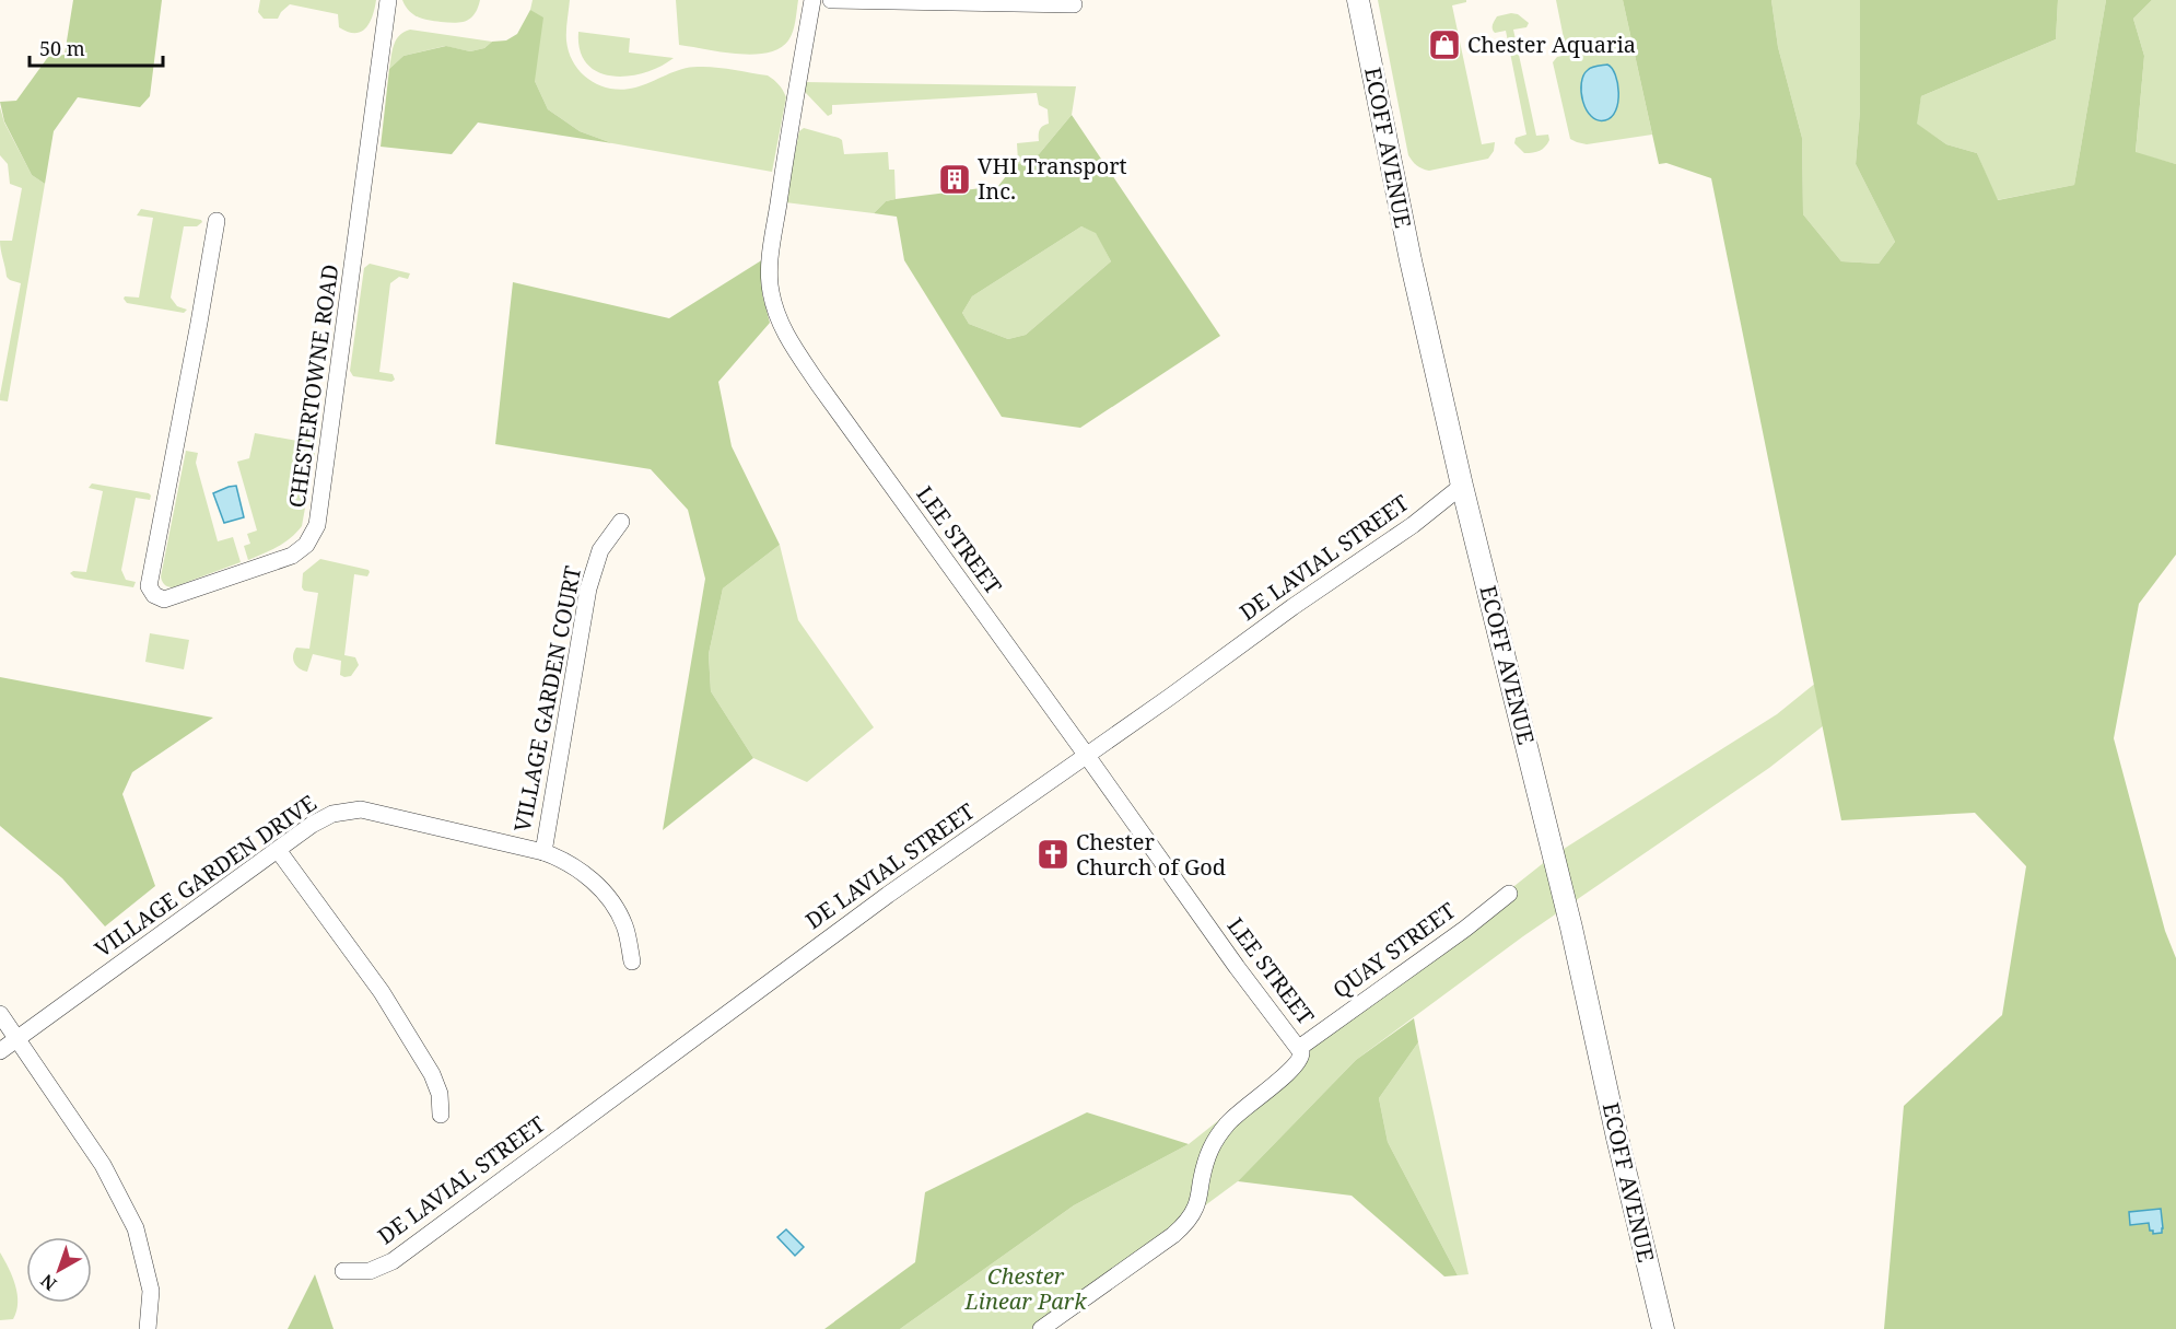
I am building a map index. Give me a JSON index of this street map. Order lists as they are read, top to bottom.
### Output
{
  "streets": {
    "street": [
      "ECOFF AVENUE",
      "CHESTERTOWNE ROAD",
      "LEE STREET",
      "DE LAVIAL STREET",
      "VILLAGE GARDEN COURT",
      "VILLAGE GARDEN DRIVE",
      "QUAY STREET"
    ]
  },
  "crossings": [
    ["ECOFF AVENUE", "DE LAVIAL STREET"],
    ["LEE STREET", "DE LAVIAL STREET"],
    ["LEE STREET", "QUAY STREET"],
    ["VILLAGE GARDEN COURT", "VILLAGE GARDEN DRIVE"]
  ],
  "parks": ["Chester Linear Park"],
  "places": {
    "shop": ["Chester Aquaria"],
    "building": ["VHI Transport Inc."],
    "church": ["Chester Church of God"]
  },
  "scale_bar": "50 m",
  "north": "bottom left"
}
